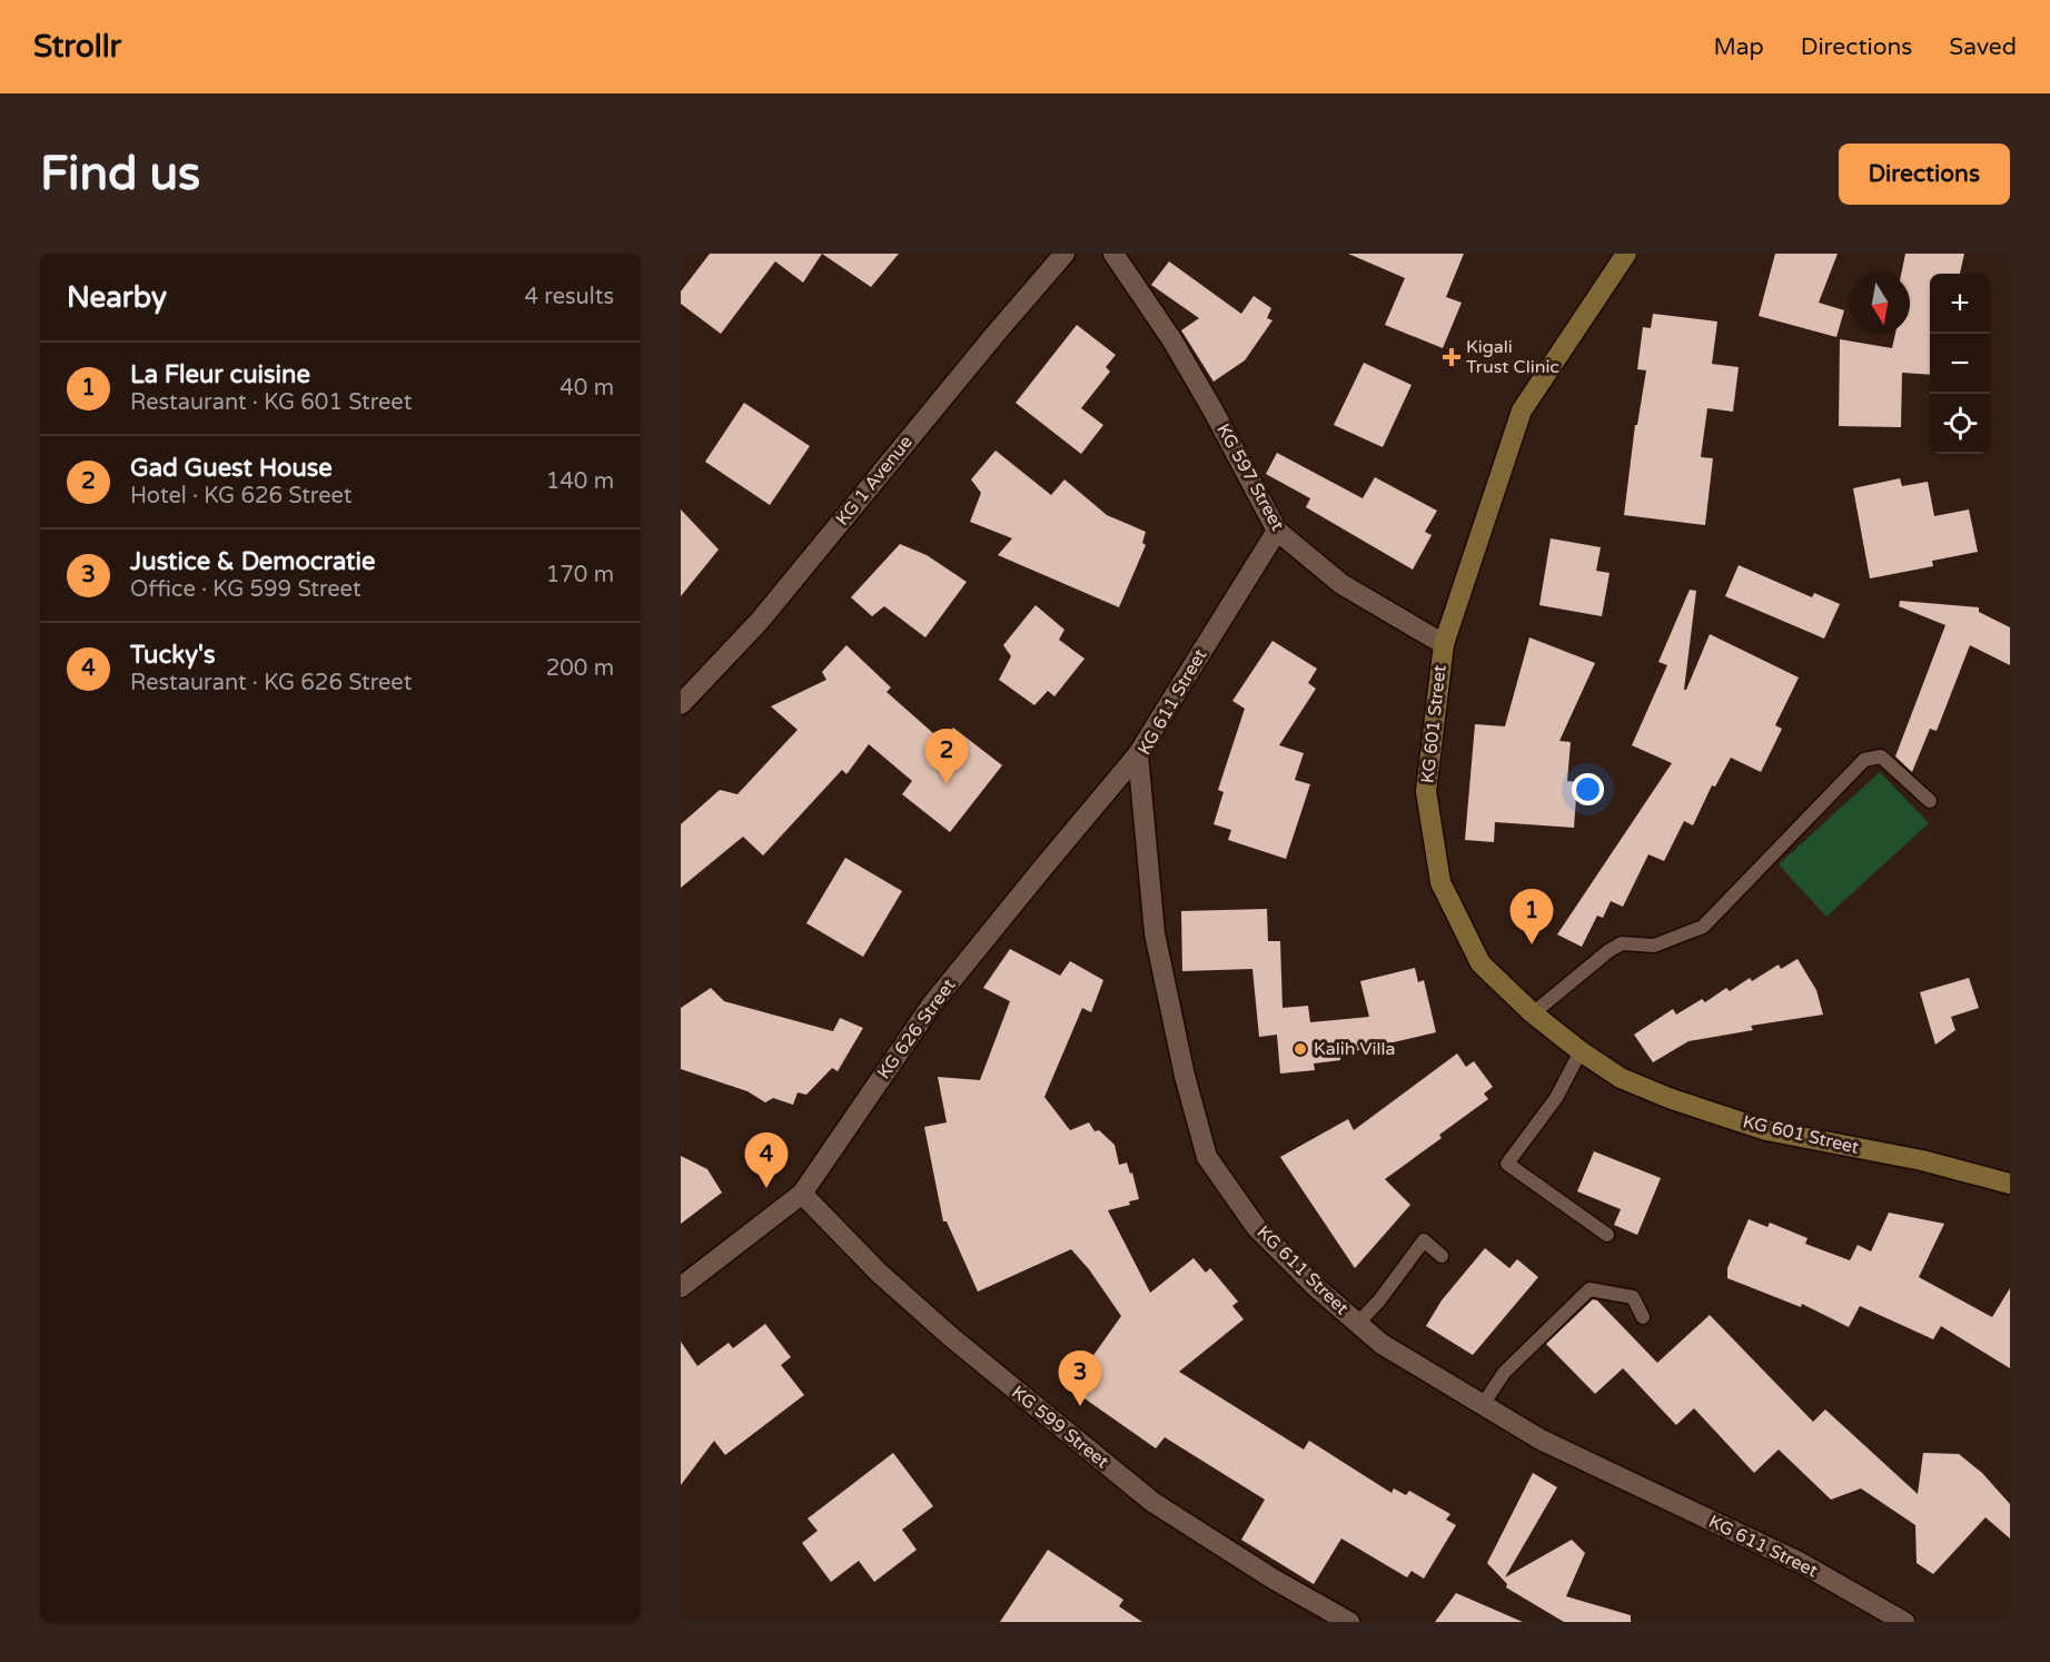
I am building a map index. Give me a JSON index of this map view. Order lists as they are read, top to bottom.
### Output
{
  "streets": {
    "main road": ["KG 601 Street"],
    "street": [
      "KG 597 Street",
      "KG 1 Avenue",
      "KG 611 Street",
      "KG 626 Street",
      "KG 599 Street"
    ]
  },
  "crossings": [
    ["KG 597 Street", "KG 611 Street"],
    ["KG 597 Street", "KG 601 Street"],
    ["KG 611 Street", "KG 626 Street"],
    ["KG 626 Street", "KG 599 Street"]
  ],
  "places": {
    "health": ["Kigali Trust Clinic"],
    "other": ["Kalih Villa"]
  },
  "north": "bottom",
  "page": {
    "header": "Strollr",
    "nav": ["Map", "Directions", "Saved"],
    "buttons": "Directions",
    "title": "Find us",
    "heading": ["Nearby", "4 results"],
    "map_buttons": ["+", "−"],
    "list": [
      {
        "mark": "1",
        "name": "La Fleur cuisine",
        "note": "Restaurant · KG 601 Street",
        "value": "40 m"
      },
      {
        "mark": "2",
        "name": "Gad Guest House",
        "note": "Hotel · KG 626 Street",
        "value": "140 m"
      },
      {
        "mark": "3",
        "name": "Justice & Democratie",
        "note": "Office · KG 599 Street",
        "value": "170 m"
      },
      {
        "mark": "4",
        "name": "Tucky's",
        "note": "Restaurant · KG 626 Street",
        "value": "200 m"
      }
    ],
    "pins": [
      "2",
      "1",
      "4",
      "3"
    ]
  }
}
